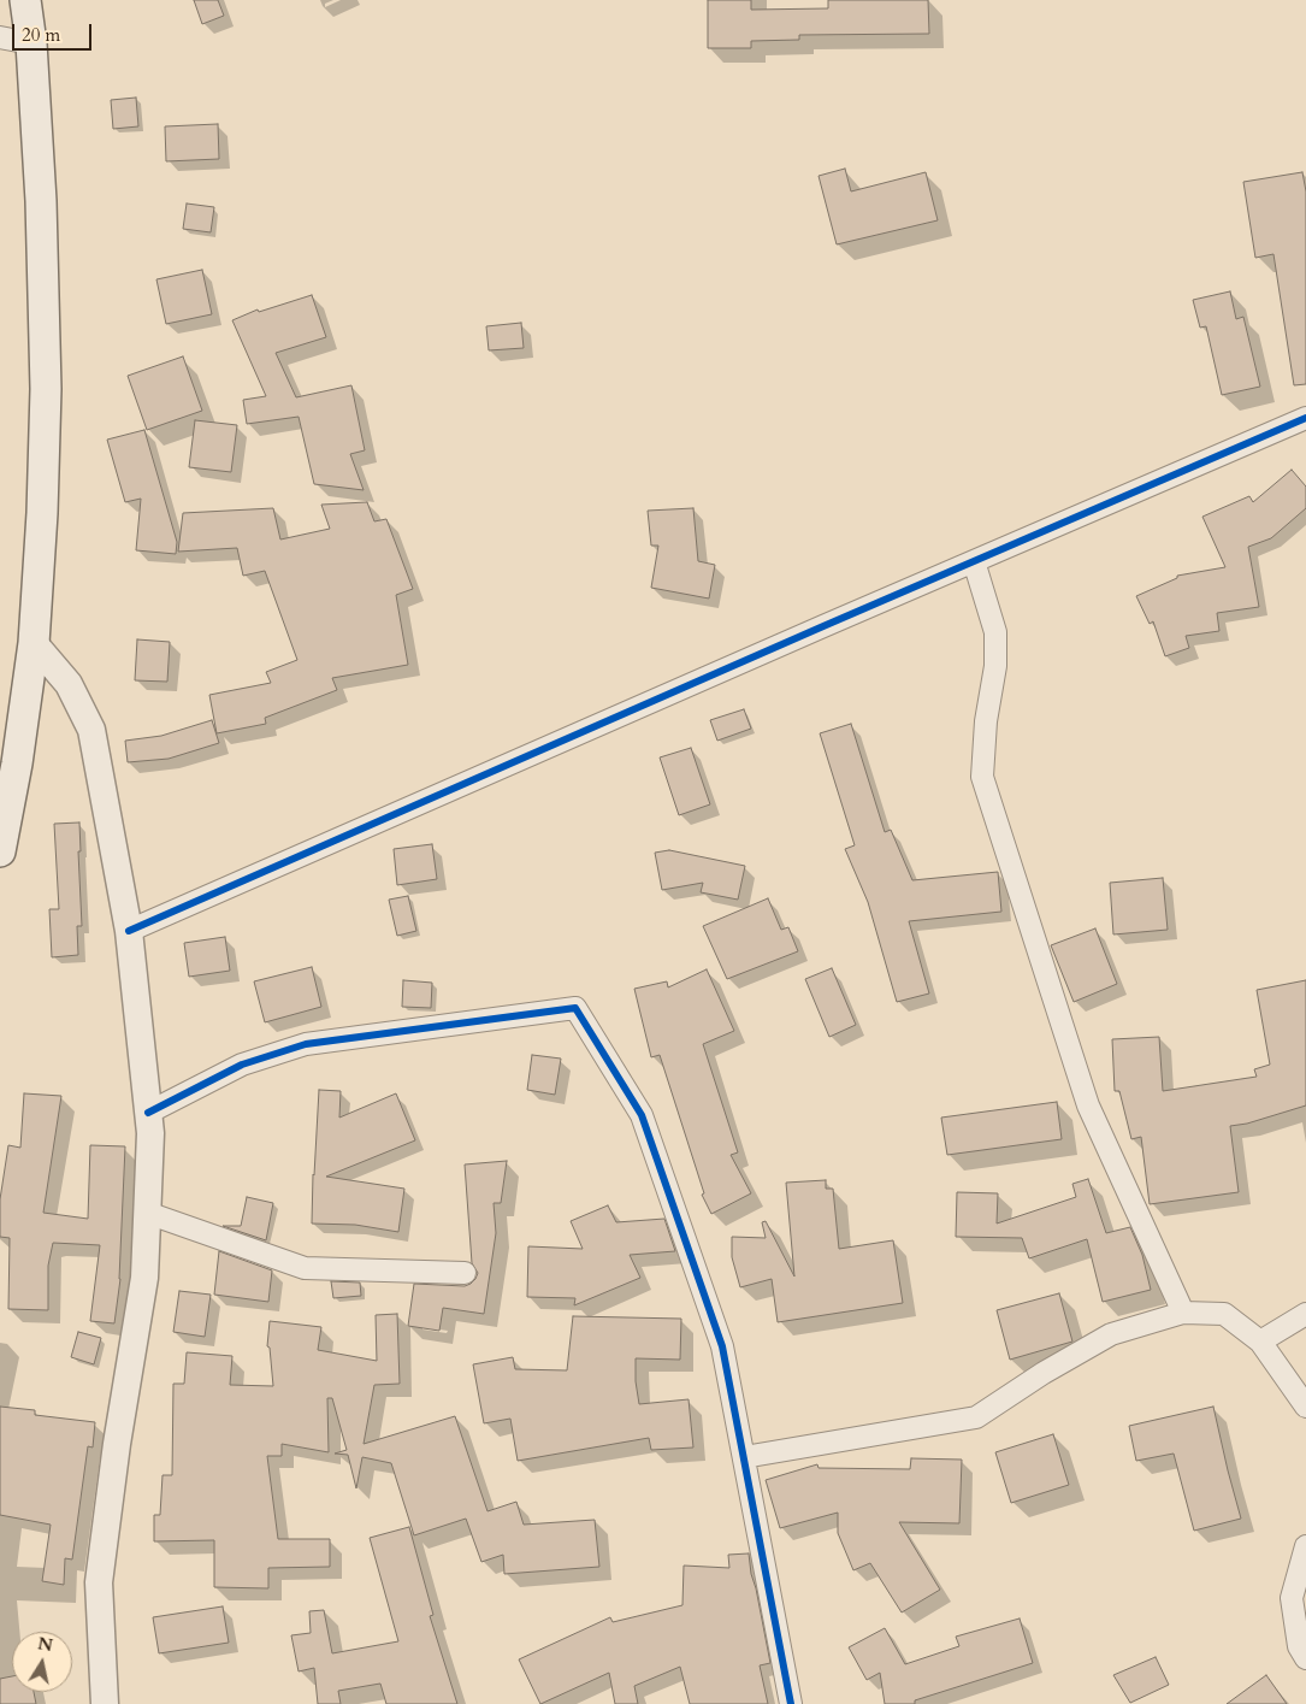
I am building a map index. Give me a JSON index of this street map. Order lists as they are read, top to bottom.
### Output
{
  "scale_bar": "20 m",
  "north": "top"
}
